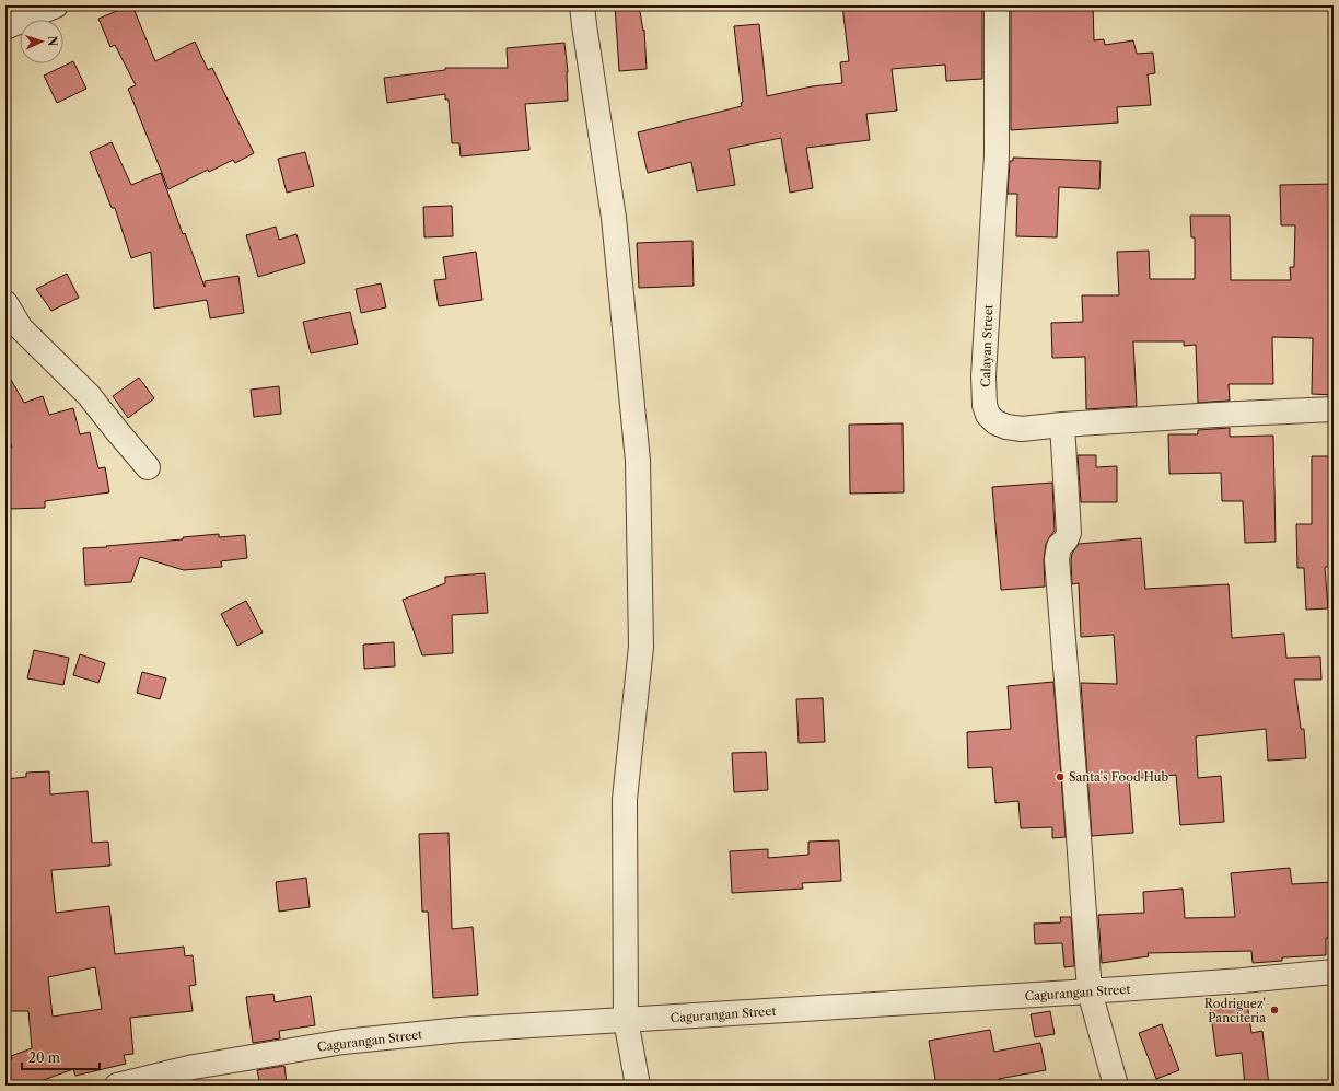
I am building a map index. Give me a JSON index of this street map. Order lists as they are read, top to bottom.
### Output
{
  "streets": {
    "street": ["Calayan Street", "Cagurangan Street"]
  },
  "places": ["Santa's Food Hub", "Rodriguez' Panciteria"],
  "scale_bar": "20 m",
  "north": "right"
}
